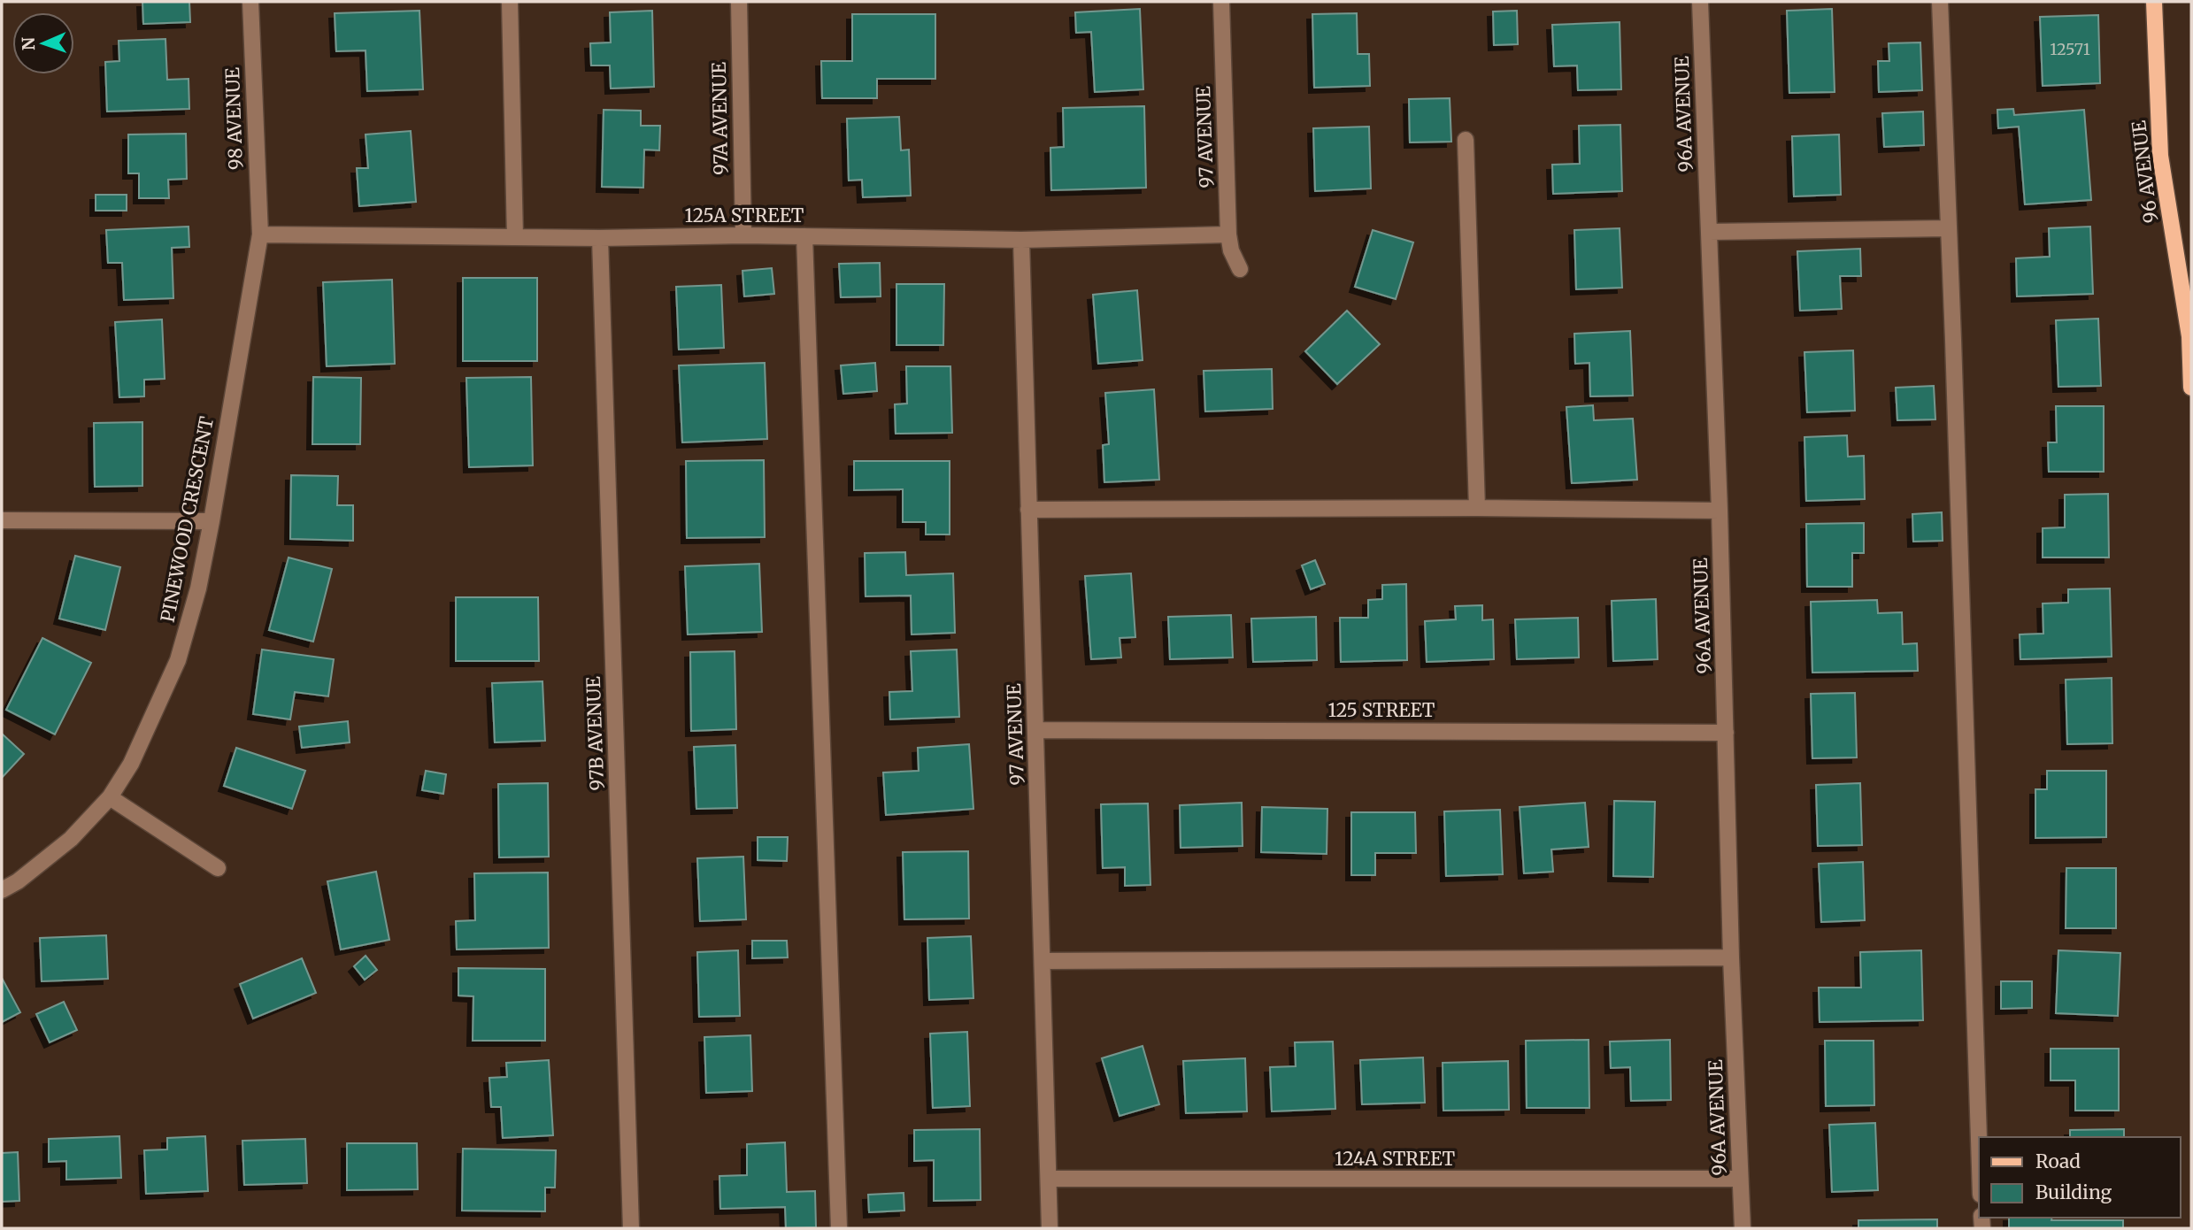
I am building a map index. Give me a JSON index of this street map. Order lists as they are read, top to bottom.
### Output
{
  "streets": {
    "main road": ["96 AVENUE"],
    "street": [
      "96A AVENUE",
      "98 AVENUE",
      "97A AVENUE",
      "97 AVENUE",
      "125A STREET",
      "PINEWOOD CRESCENT",
      "125 STREET",
      "97B AVENUE",
      "124A STREET"
    ]
  },
  "crossings": [
    ["96A AVENUE", "125 STREET"],
    ["96A AVENUE", "124A STREET"],
    ["98 AVENUE", "125A STREET"],
    ["98 AVENUE", "PINEWOOD CRESCENT"],
    ["97A AVENUE", "125A STREET"],
    ["97 AVENUE", "125A STREET"],
    ["97 AVENUE", "125 STREET"],
    ["97 AVENUE", "124A STREET"],
    ["125A STREET", "PINEWOOD CRESCENT"],
    ["125A STREET", "97B AVENUE"]
  ],
  "house_numbers": ["12571"],
  "legend": ["Road", "Building"],
  "north": "left"
}
